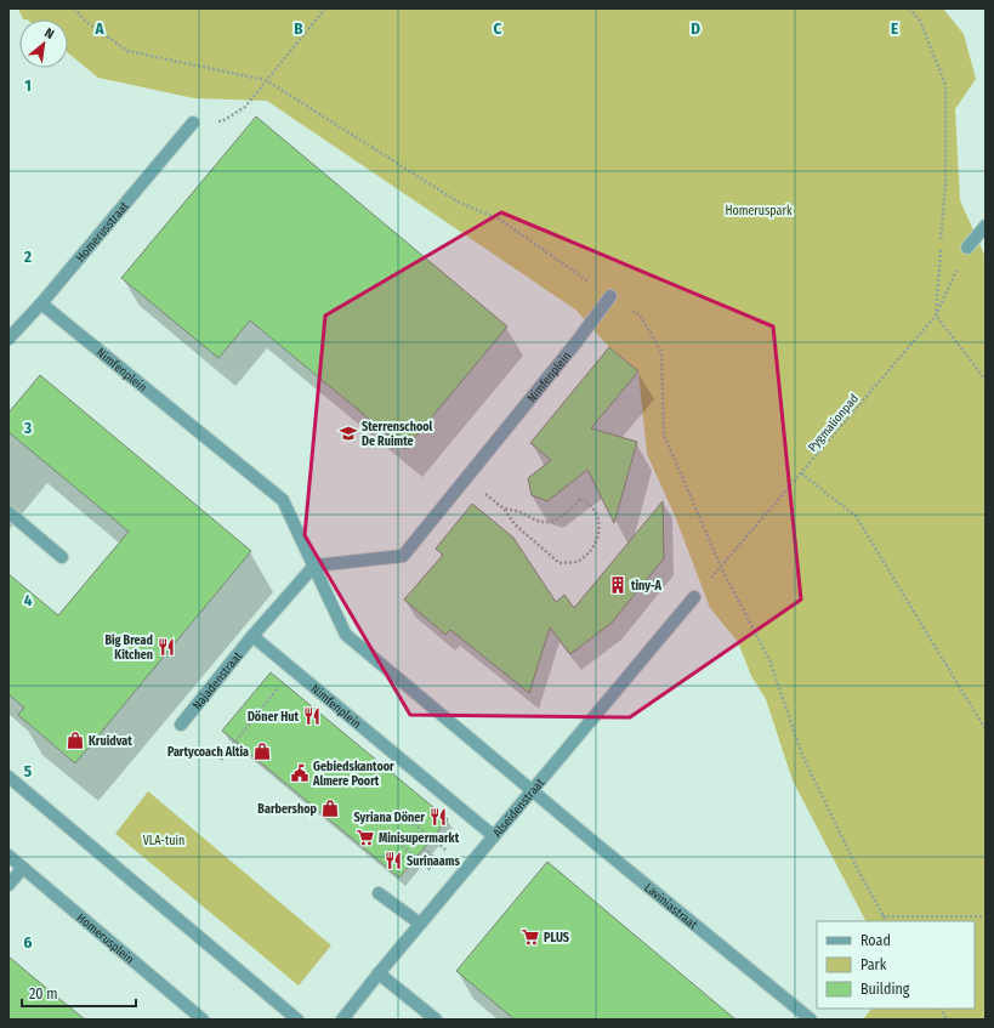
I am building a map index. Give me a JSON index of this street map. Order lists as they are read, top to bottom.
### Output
{
  "streets": {
    "street": [
      "Homerusstraat",
      "Nimfenplein",
      "Najadenstraat",
      "Alseïdenstraat",
      "Laviniastraat",
      "Homerusplein"
    ],
    "path": ["Pygmalionpad"]
  },
  "crossings": [
    ["Homerusstraat", "Nimfenplein"],
    ["Nimfenplein", "Najadenstraat"],
    ["Nimfenplein", "Alseïdenstraat"],
    ["Nimfenplein", "Laviniastraat"],
    ["Pygmalionpad", "Alseïdenstraat"],
    ["Alseïdenstraat", "Laviniastraat"]
  ],
  "parks": ["Homeruspark", "VLA-tuin"],
  "places": {
    "school or university": ["Sterrenschool De Ruimte"],
    "building": ["tiny-A"],
    "restaurant": [
      "Big Bread Kitchen",
      "Döner Hut",
      "Syriana Döner",
      "Surinaams"
    ],
    "shop": ["Kruidvat", "Partycoach Altia", "Barbershop"],
    "public building": ["Gebiedskantoor Almere Poort"],
    "supermarket": ["Minisupermarkt", "PLUS"]
  },
  "legend": ["Road", "Park", "Building"],
  "scale_bar": "20 m",
  "north": "top right",
  "grid": {
    "columns": [
      "A",
      "B",
      "C",
      "D",
      "E"
    ],
    "rows": [
      "1",
      "2",
      "3",
      "4",
      "5",
      "6"
    ]
  }
}
